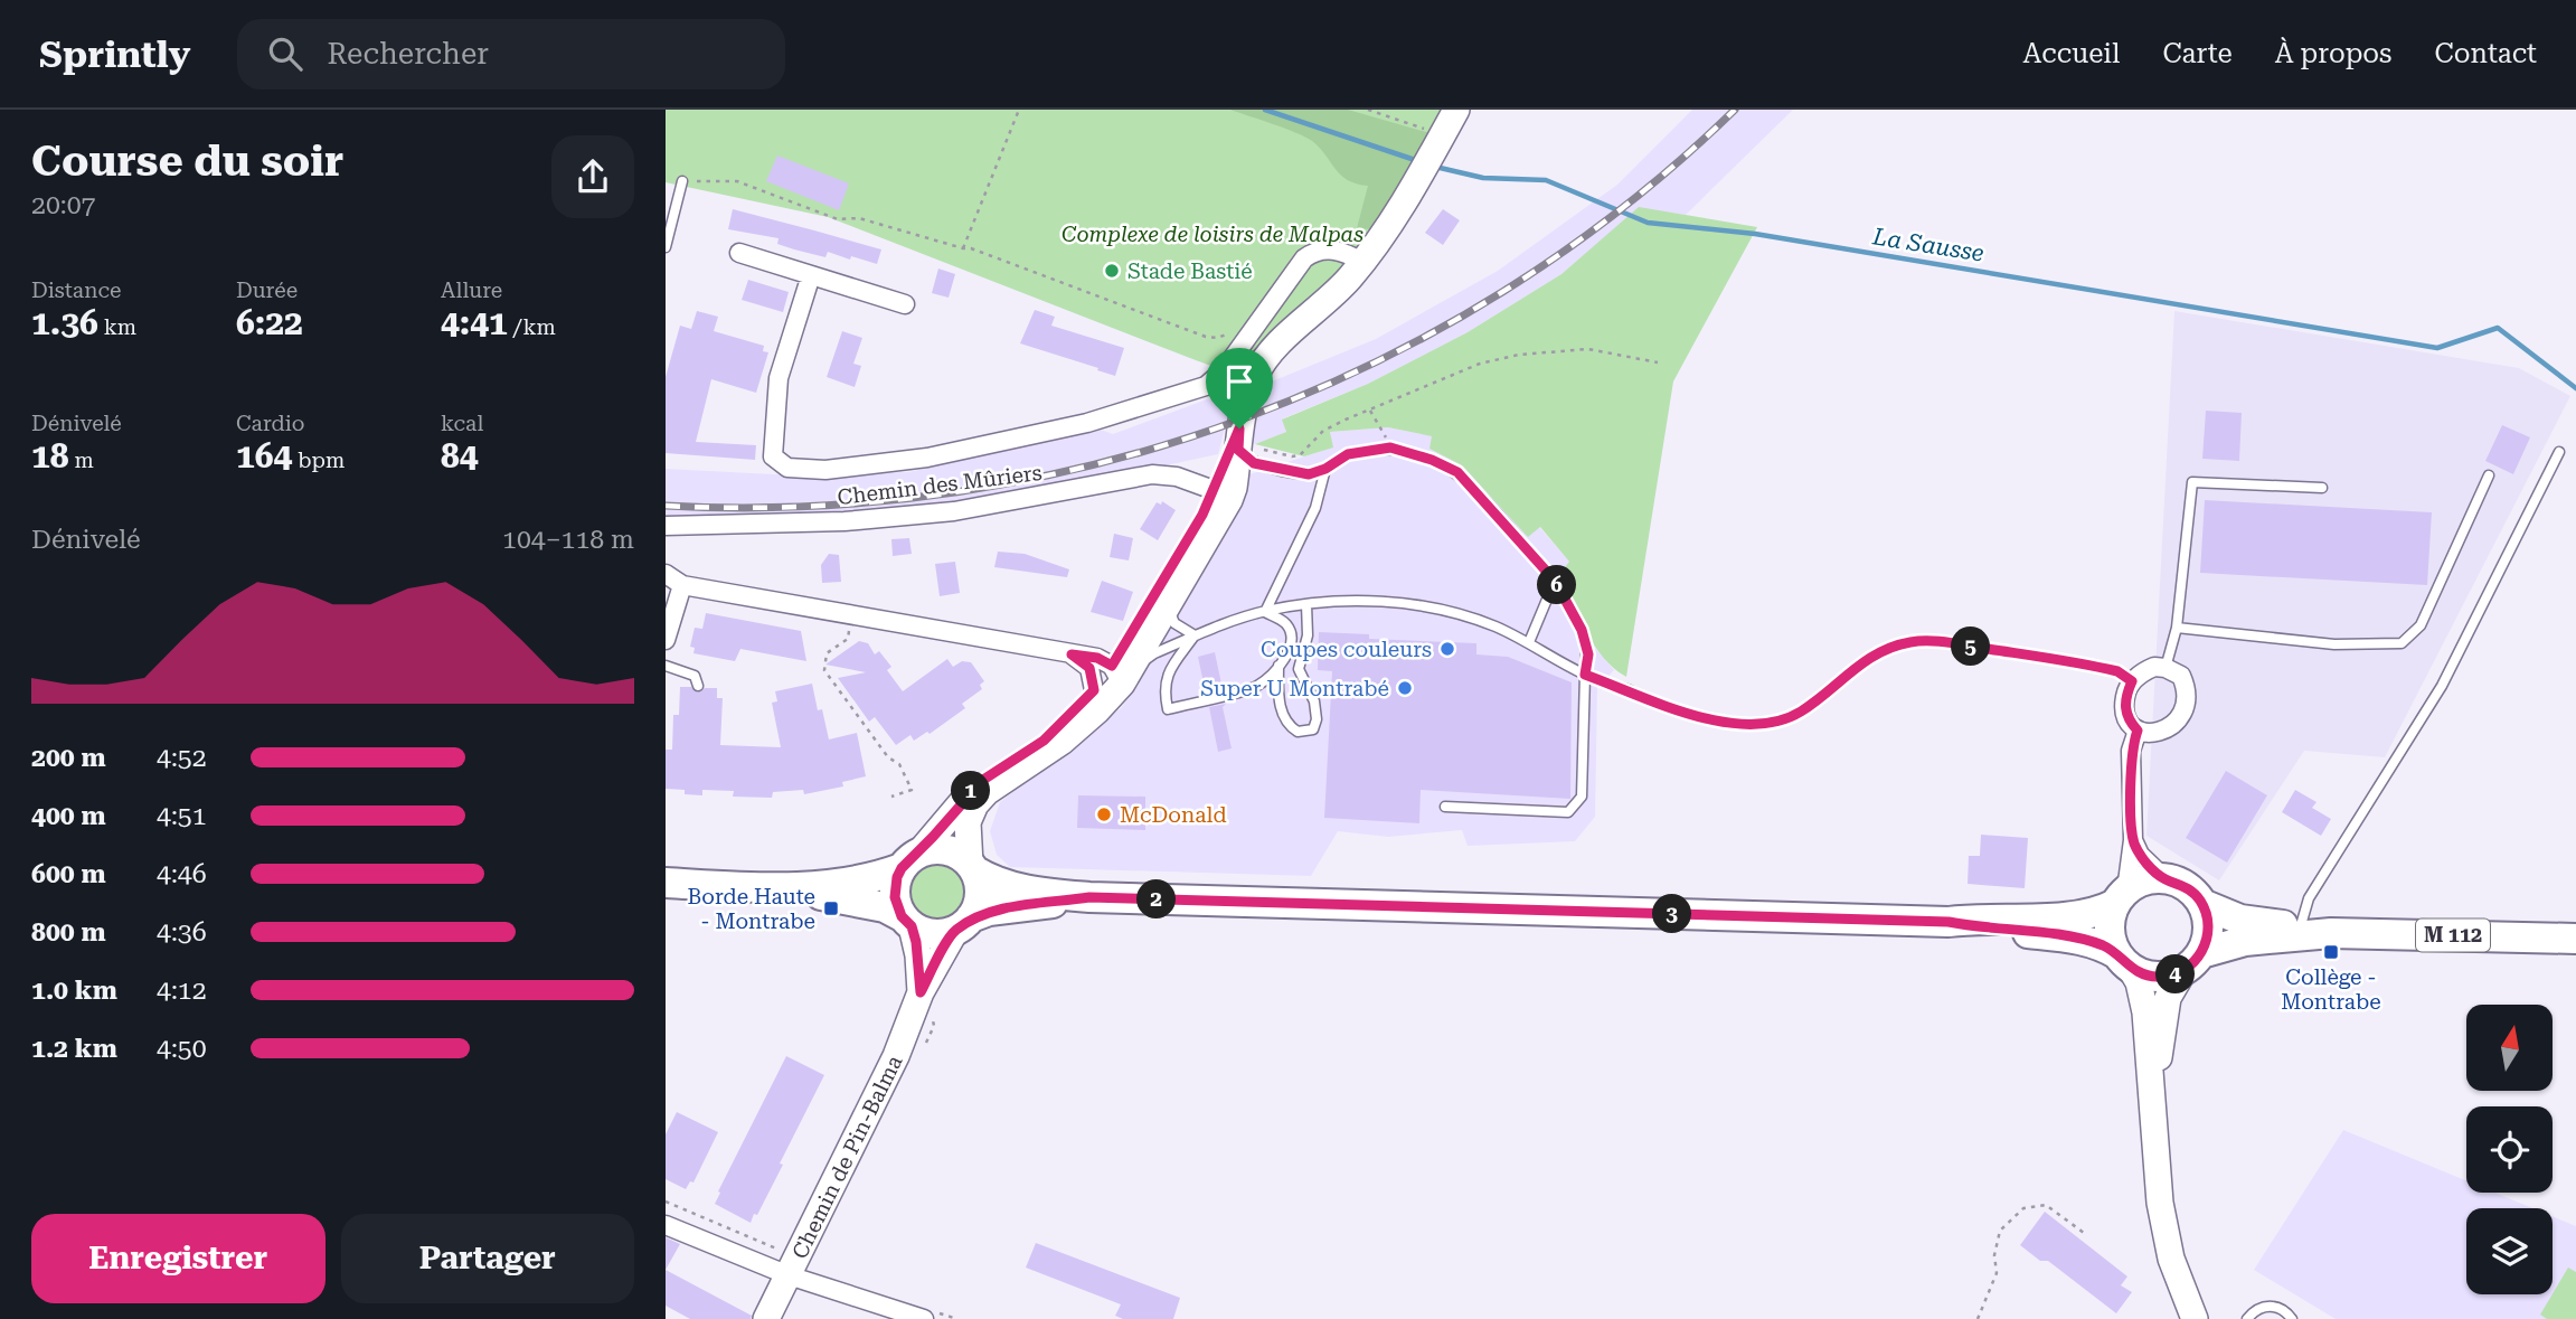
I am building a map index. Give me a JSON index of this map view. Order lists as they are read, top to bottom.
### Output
{
  "streets": {
    "main road": ["M 112"],
    "street": ["Chemin des Mûriers", "Chemin de Pin-Balma"]
  },
  "water": ["La Sausse"],
  "parks": ["Complexe de loisirs de Malpas"],
  "places": {
    "other": [
      "Stade Bastié",
      "Coupes couleurs",
      "Super U Montrabé",
      "McDonald"
    ],
    "transit": ["Borde Haute - Montrabe", "Collège - Montrabe"]
  },
  "north": "top",
  "page": {
    "header": "Sprintly",
    "search": "Rechercher",
    "nav": [
      "Accueil",
      "Carte",
      "À propos",
      "Contact"
    ],
    "heading": ["Course du soir", "20:07"],
    "stats": [
      ["Distance", "1.36 km"],
      ["Durée", "6:22"],
      ["Allure", "4:41 /km"],
      ["Dénivelé", "18 m"],
      ["Cardio", "164 bpm"],
      ["kcal", "84"]
    ],
    "chart": ["Dénivelé", "104–118 m"],
    "pins": [
      "6",
      "5",
      "1",
      "2",
      "3",
      "4"
    ],
    "list": [
      {
        "name": "200 m",
        "note": "4:52"
      },
      {
        "name": "400 m",
        "note": "4:51"
      },
      {
        "name": "600 m",
        "note": "4:46"
      },
      {
        "name": "800 m",
        "note": "4:36"
      },
      {
        "name": "1.0 km",
        "note": "4:12"
      },
      {
        "name": "1.2 km",
        "note": "4:50"
      }
    ],
    "buttons": ["Enregistrer", "Partager"]
  }
}
